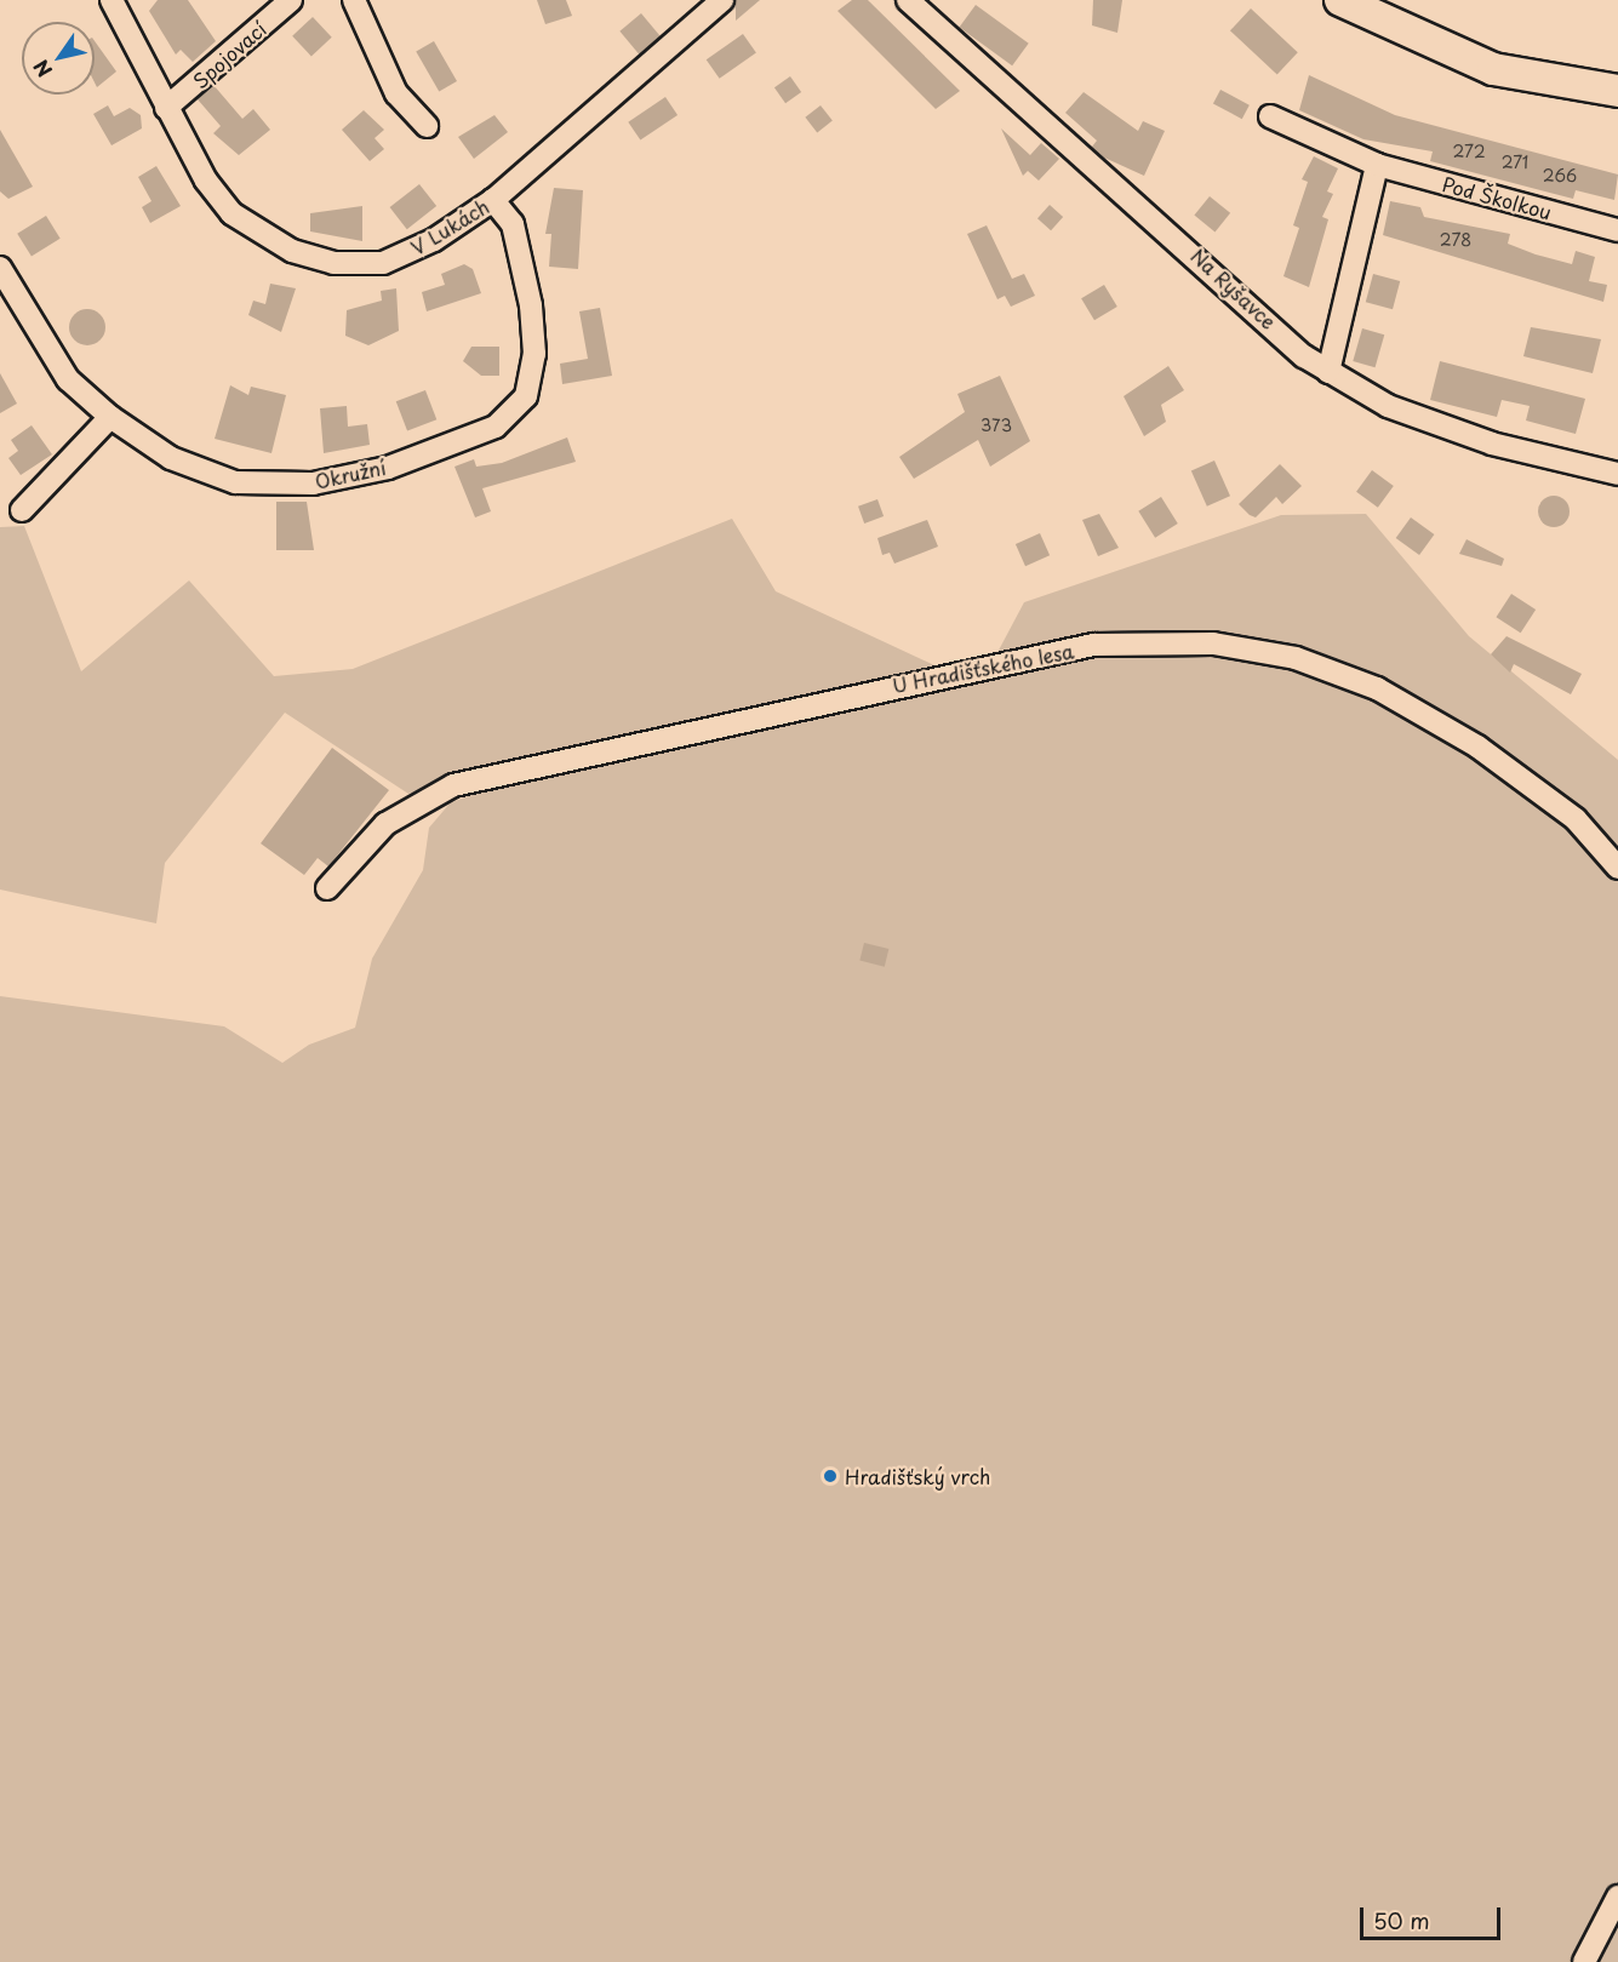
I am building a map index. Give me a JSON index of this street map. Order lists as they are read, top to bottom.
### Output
{
  "streets": {
    "street": [
      "Spojovací",
      "Pod Školkou",
      "V Lukách",
      "Na Ryšavce",
      "Okružní",
      "U Hradišťského lesa"
    ]
  },
  "crossings": [
    ["Spojovací", "V Lukách"],
    ["V Lukách", "Okružní"]
  ],
  "places": ["Hradišťský vrch"],
  "house_numbers": [
    "272",
    "271",
    "266",
    "278",
    "373"
  ],
  "scale_bar": "50 m",
  "north": "bottom left"
}
